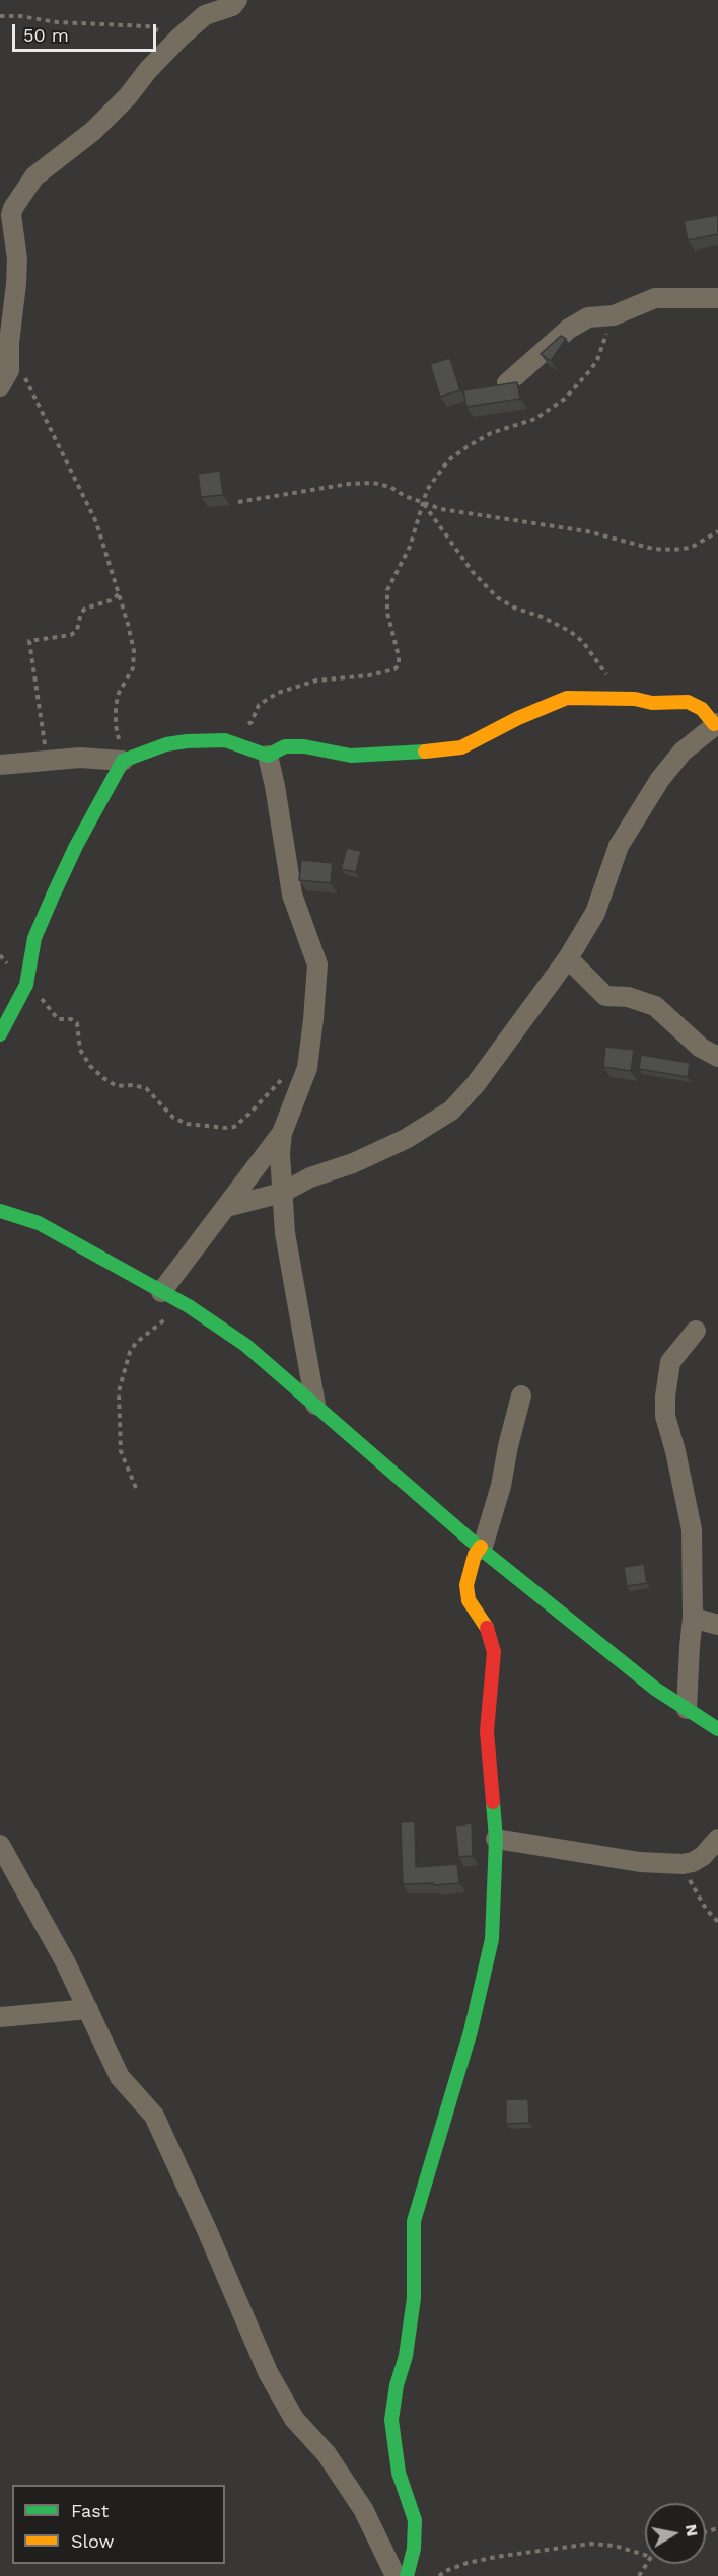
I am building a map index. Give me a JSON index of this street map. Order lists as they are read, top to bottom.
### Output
{
  "legend": ["Fast", "Slow"],
  "scale_bar": "50 m",
  "north": "right"
}
